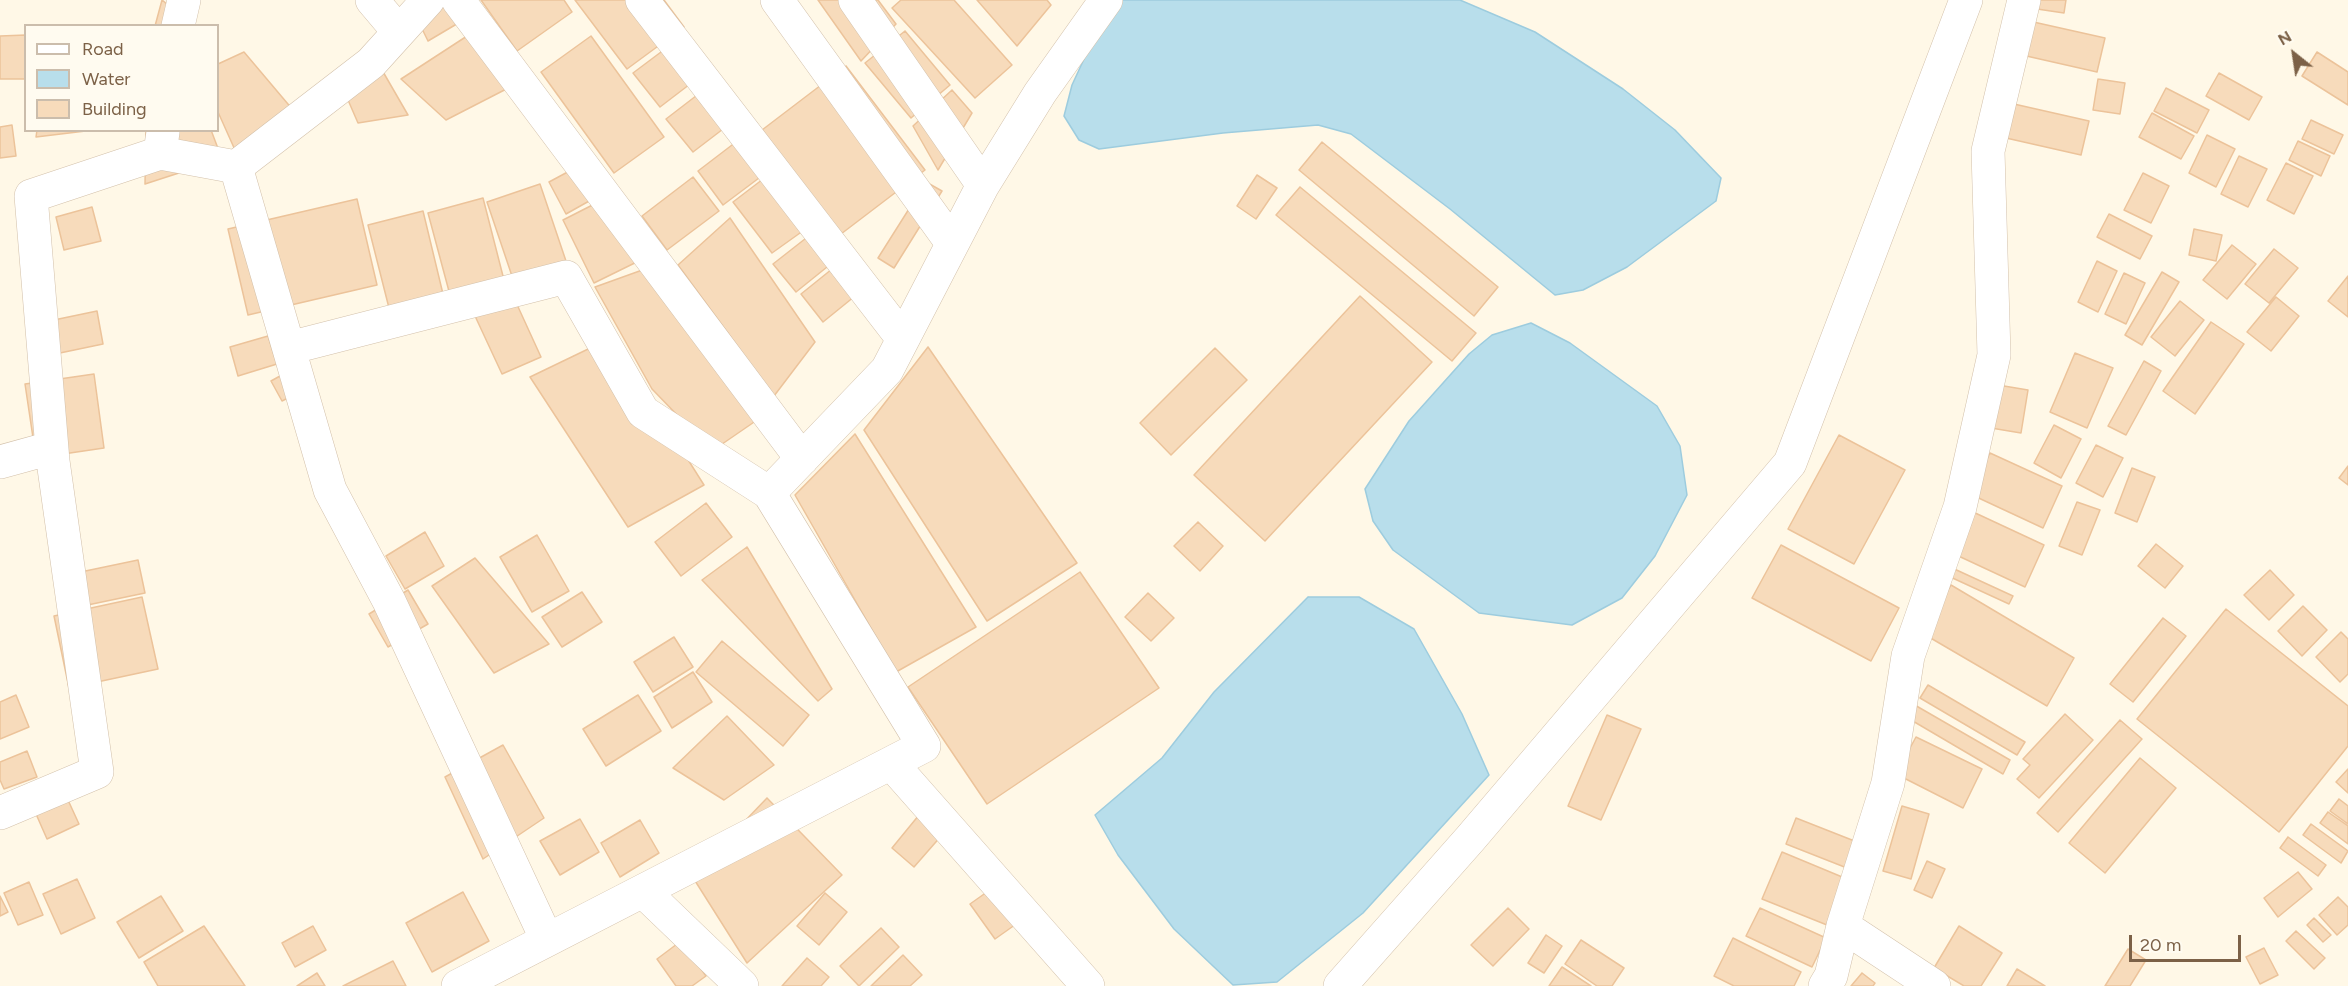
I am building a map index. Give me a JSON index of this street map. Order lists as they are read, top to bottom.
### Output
{
  "legend": ["Road", "Water", "Building"],
  "scale_bar": "20 m",
  "north": "top left"
}
